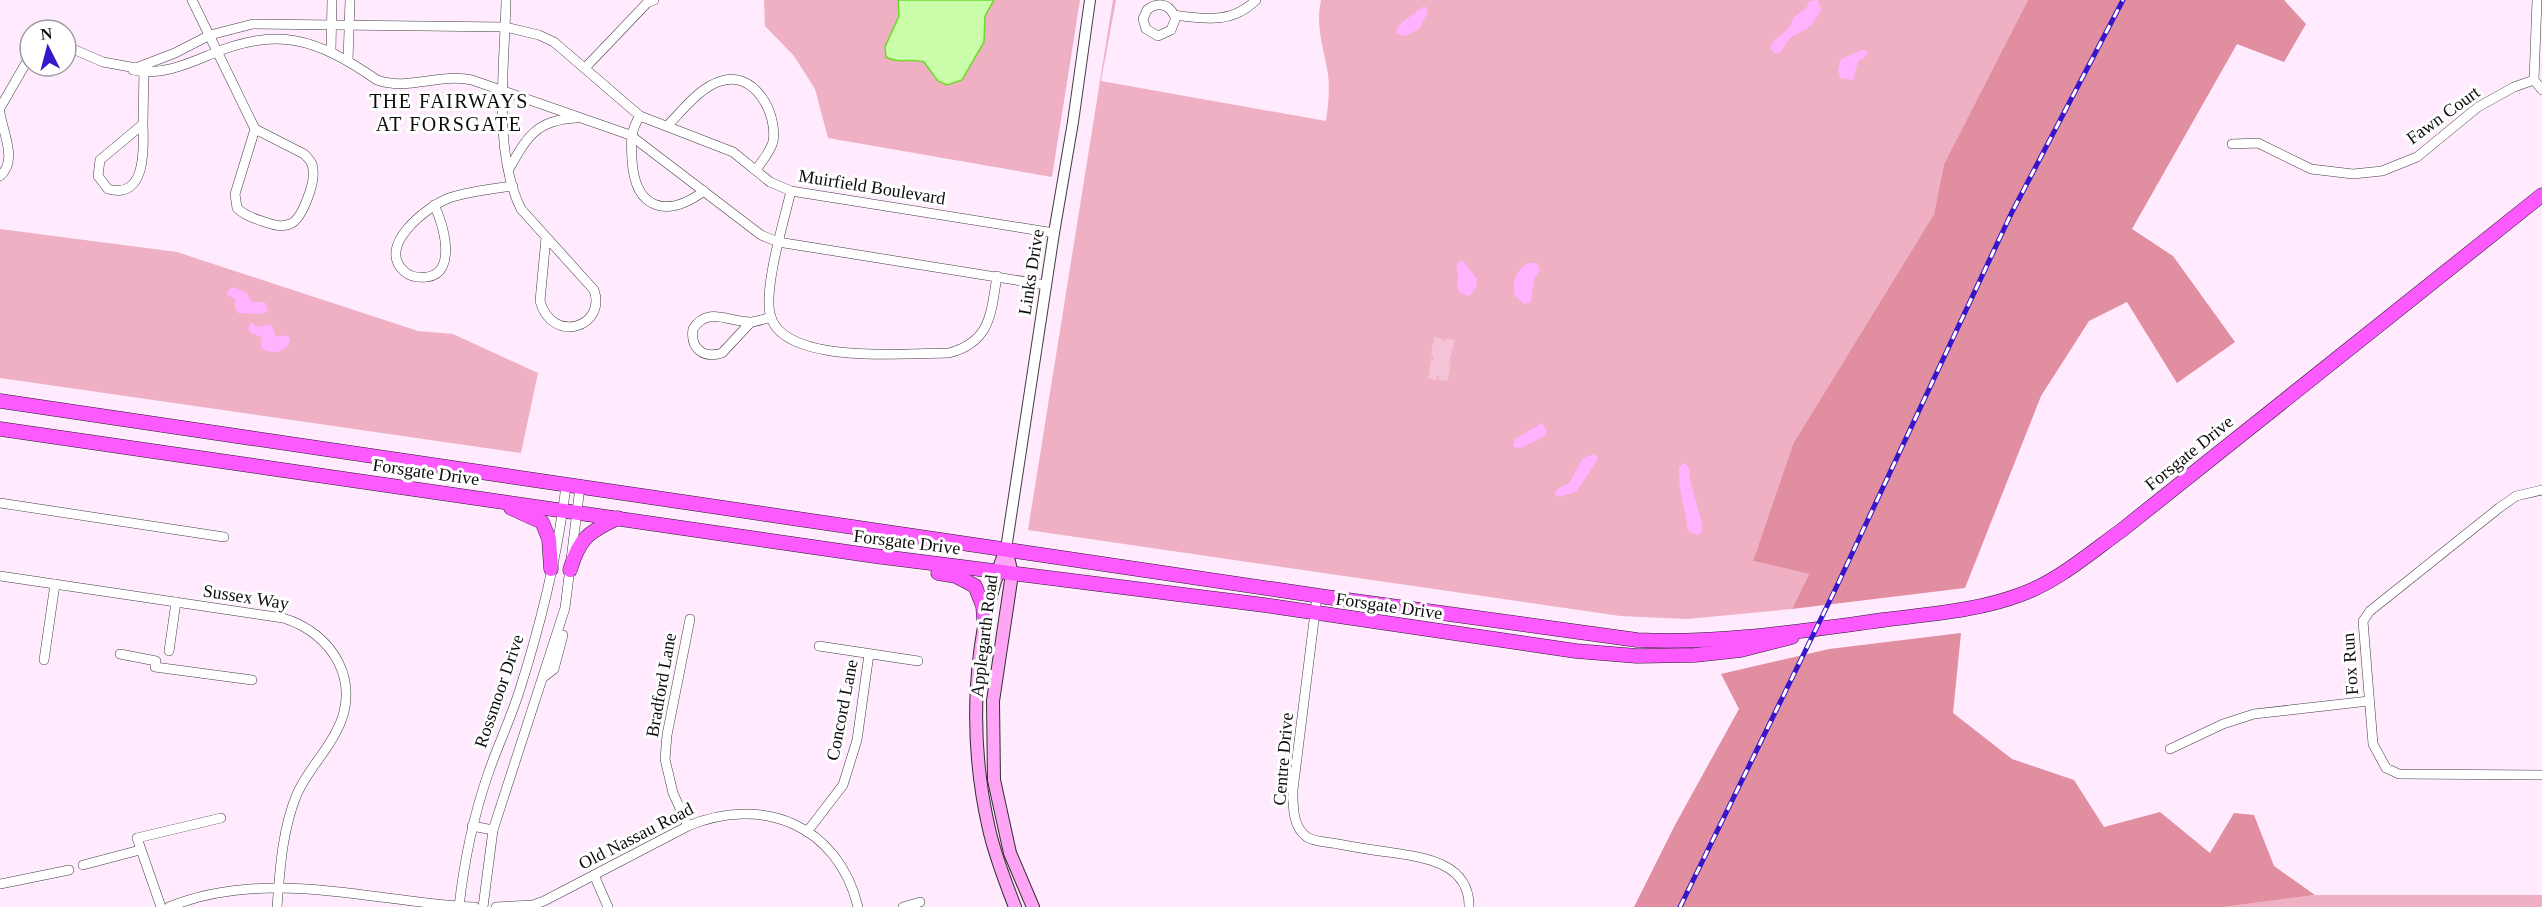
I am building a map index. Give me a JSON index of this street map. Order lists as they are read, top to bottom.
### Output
{
  "streets": {
    "main road": ["Forsgate Drive", "Applegarth Road"],
    "street": [
      "Fawn Court",
      "Muirfield Boulevard",
      "Links Drive",
      "Sussex Way",
      "Fox Run",
      "Bradford Lane",
      "Rossmoor Drive",
      "Concord Lane",
      "Centre Drive",
      "Old Nassau Road"
    ]
  },
  "crossings": [
    ["Muirfield Boulevard", "Links Drive"],
    ["Links Drive", "Forsgate Drive"],
    ["Links Drive", "Applegarth Road"],
    ["Forsgate Drive", "Applegarth Road"],
    ["Forsgate Drive", "Rossmoor Drive"],
    ["Forsgate Drive", "Centre Drive"],
    ["Bradford Lane", "Old Nassau Road"],
    ["Concord Lane", "Old Nassau Road"]
  ],
  "districts": ["THE FAIRWAYS AT FORSGATE"],
  "north": "top"
}
